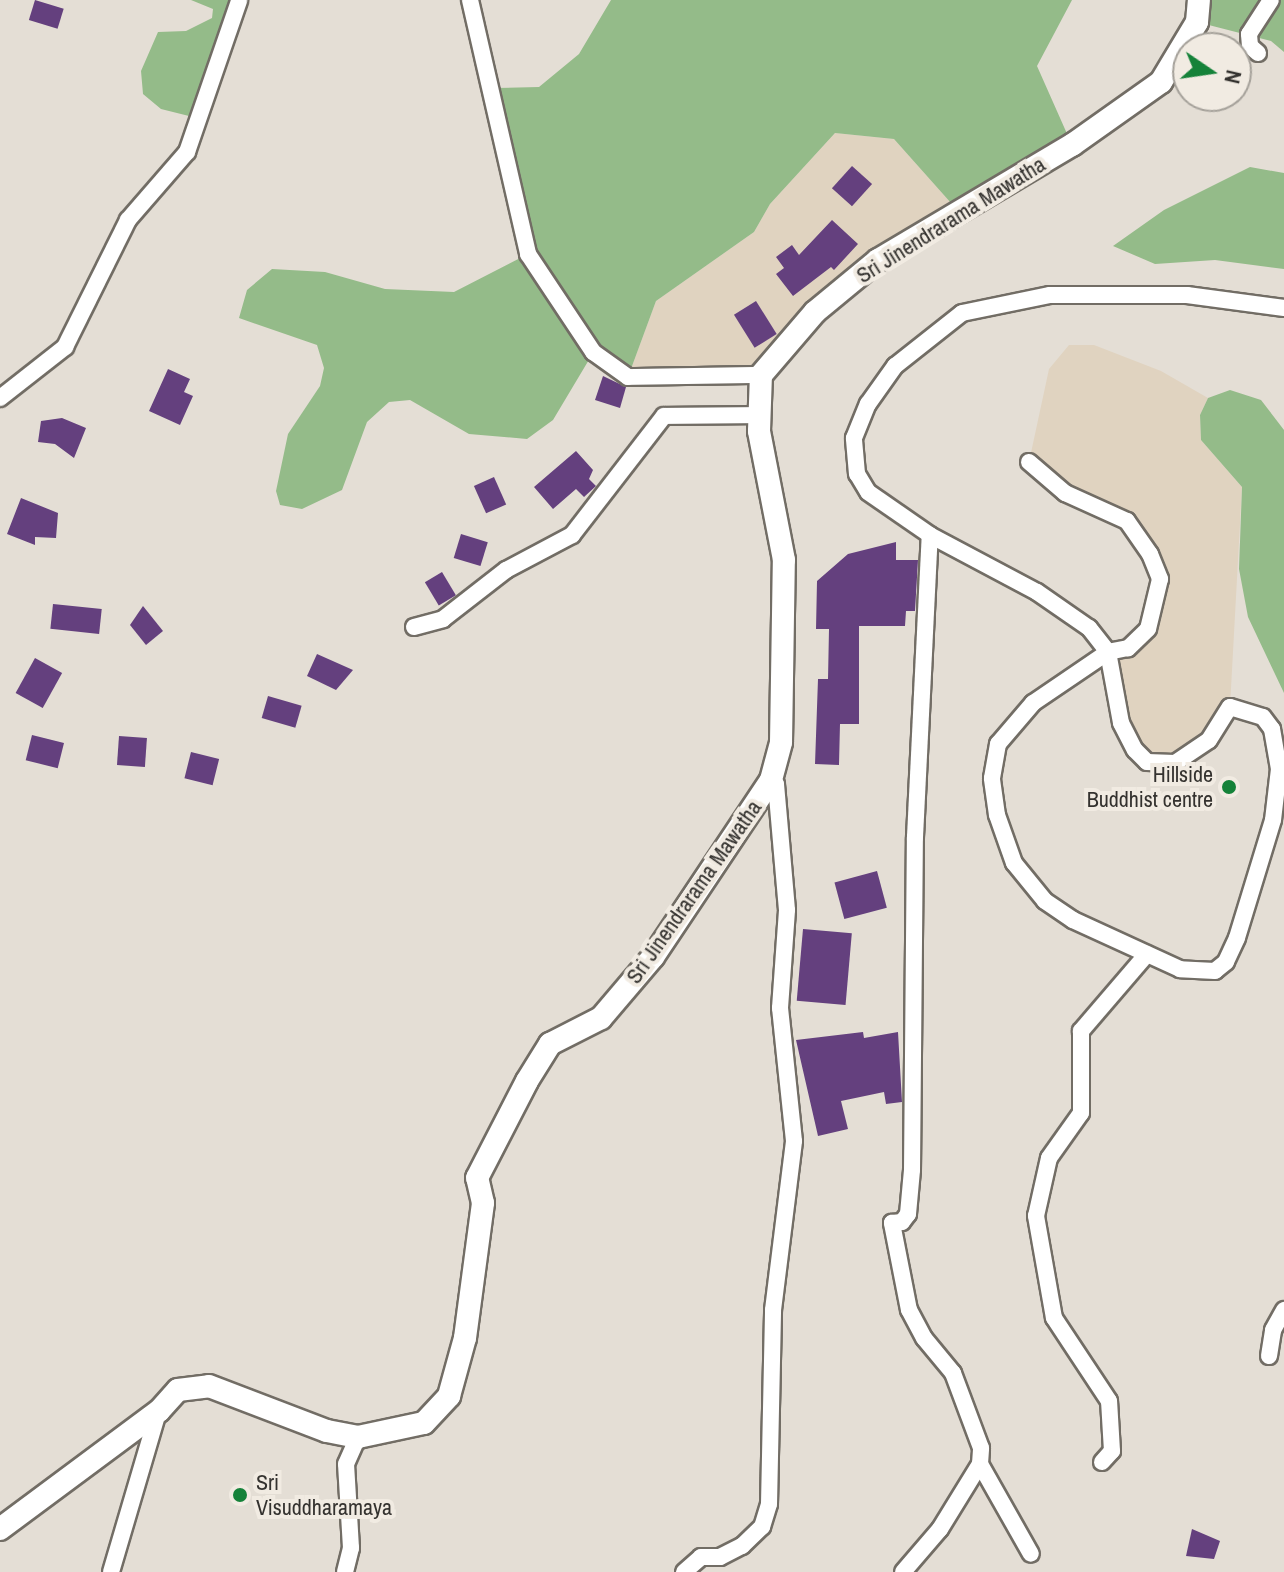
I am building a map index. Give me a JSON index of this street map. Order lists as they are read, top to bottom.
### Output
{
  "streets": {
    "main road": ["Sri Jinendrarama Mawatha"]
  },
  "places": ["Hillside Buddhist centre", "Sri Visuddharamaya"],
  "north": "right"
}
